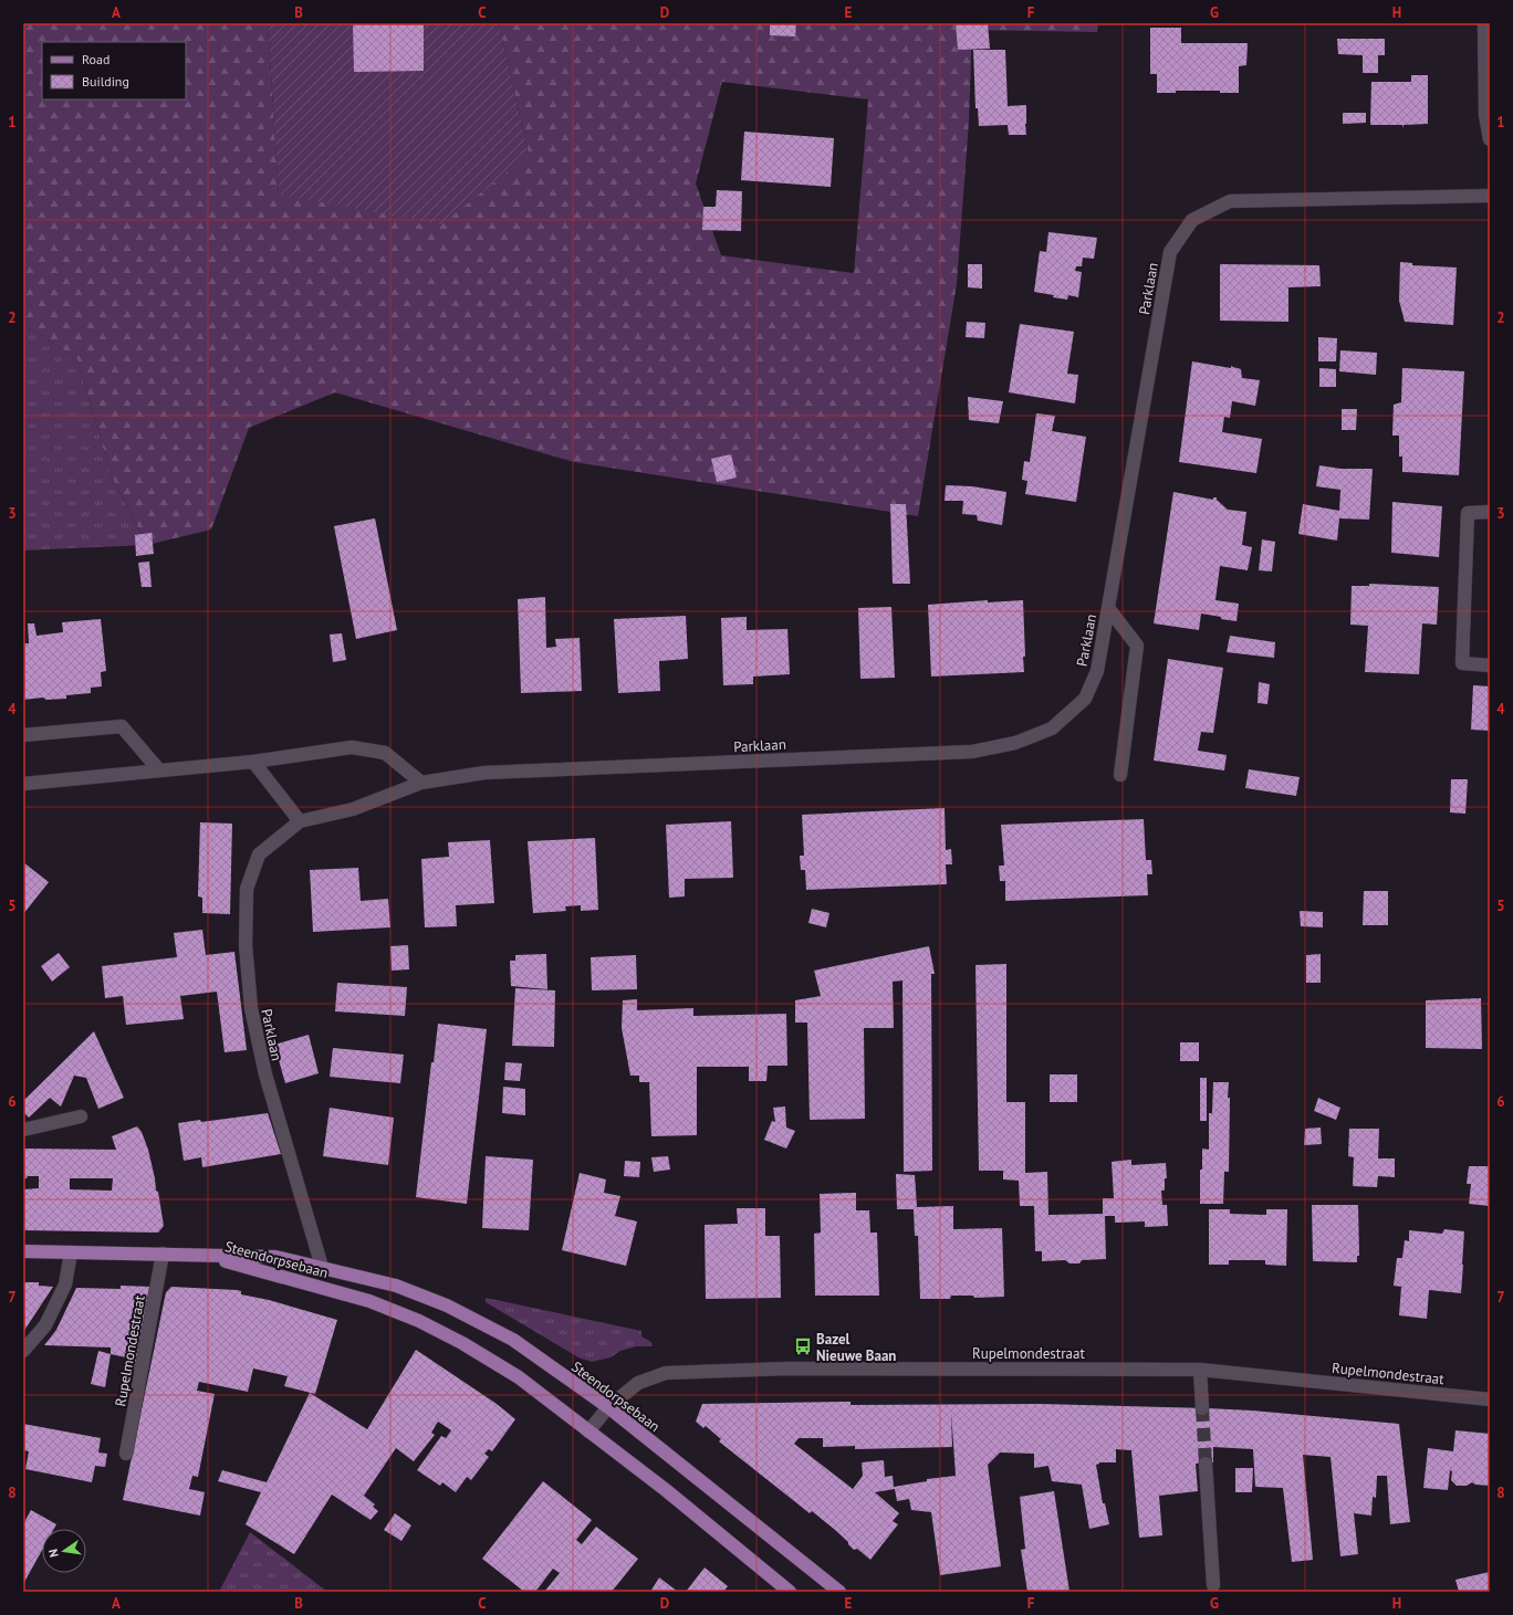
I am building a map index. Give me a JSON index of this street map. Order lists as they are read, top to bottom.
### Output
{
  "streets": {
    "main road": ["Steendorpsebaan"],
    "street": ["Parklaan", "Rupelmondestraat"]
  },
  "crossings": [
    ["Parklaan", "Steendorpsebaan"],
    ["Steendorpsebaan", "Rupelmondestraat"]
  ],
  "places": {
    "bus stop": ["Bazel Nieuwe Baan"]
  },
  "legend": ["Road", "Building"],
  "north": "left",
  "grid": {
    "columns": [
      "A",
      "B",
      "C",
      "D",
      "E",
      "F",
      "G",
      "H"
    ],
    "rows": [
      "1",
      "2",
      "3",
      "4",
      "5",
      "6",
      "7",
      "8"
    ]
  }
}
